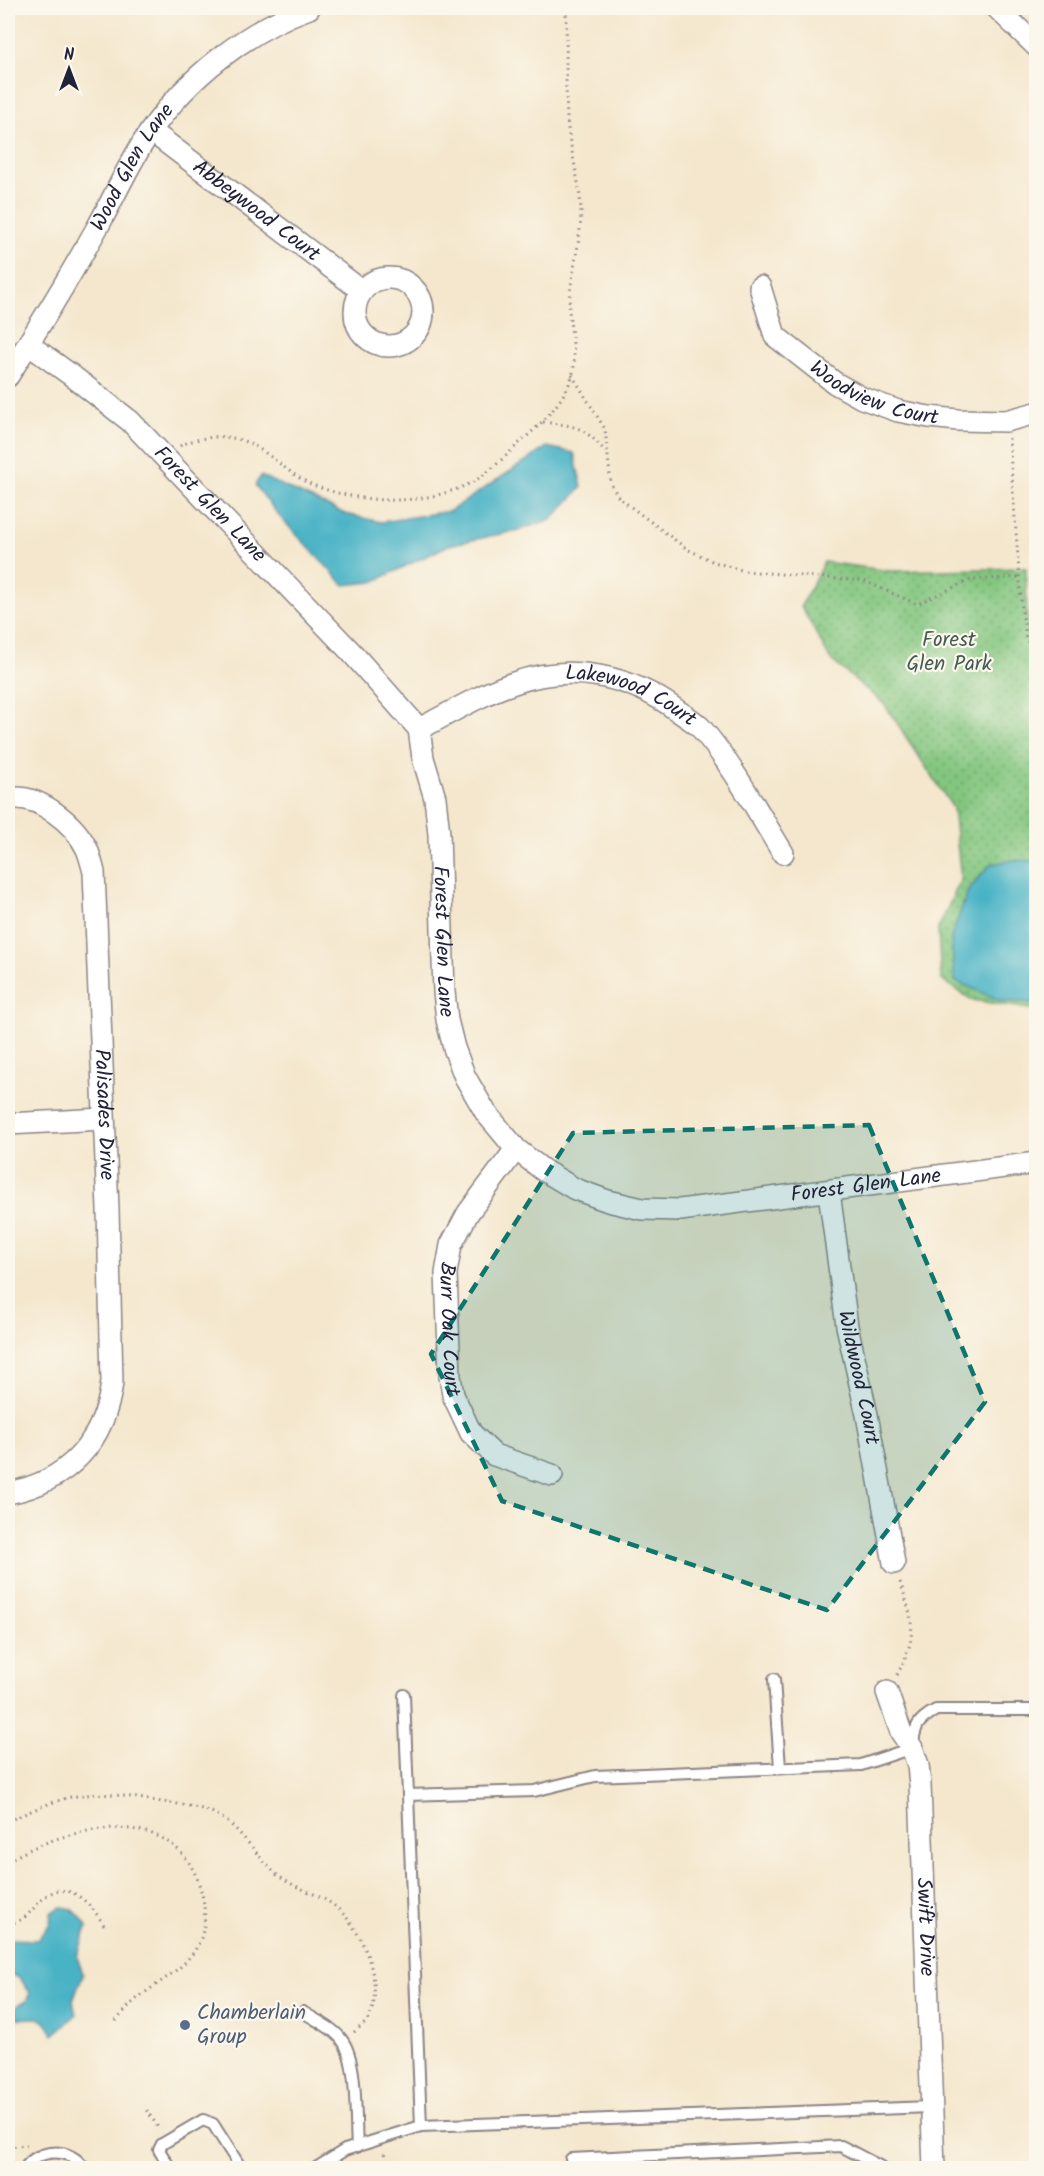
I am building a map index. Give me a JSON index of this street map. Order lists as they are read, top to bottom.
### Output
{
  "streets": {
    "street": [
      "Wood Glen Lane",
      "Abbeywood Court",
      "Woodview Court",
      "Forest Glen Lane",
      "Lakewood Court",
      "Palisades Drive",
      "Burr Oak Court",
      "Wildwood Court",
      "Swift Drive"
    ]
  },
  "crossings": [
    ["Wood Glen Lane", "Abbeywood Court"],
    ["Wood Glen Lane", "Forest Glen Lane"],
    ["Forest Glen Lane", "Lakewood Court"],
    ["Forest Glen Lane", "Burr Oak Court"],
    ["Forest Glen Lane", "Wildwood Court"]
  ],
  "parks": ["Forest Glen Park"],
  "places": ["Chamberlain Group"],
  "north": "top"
}
